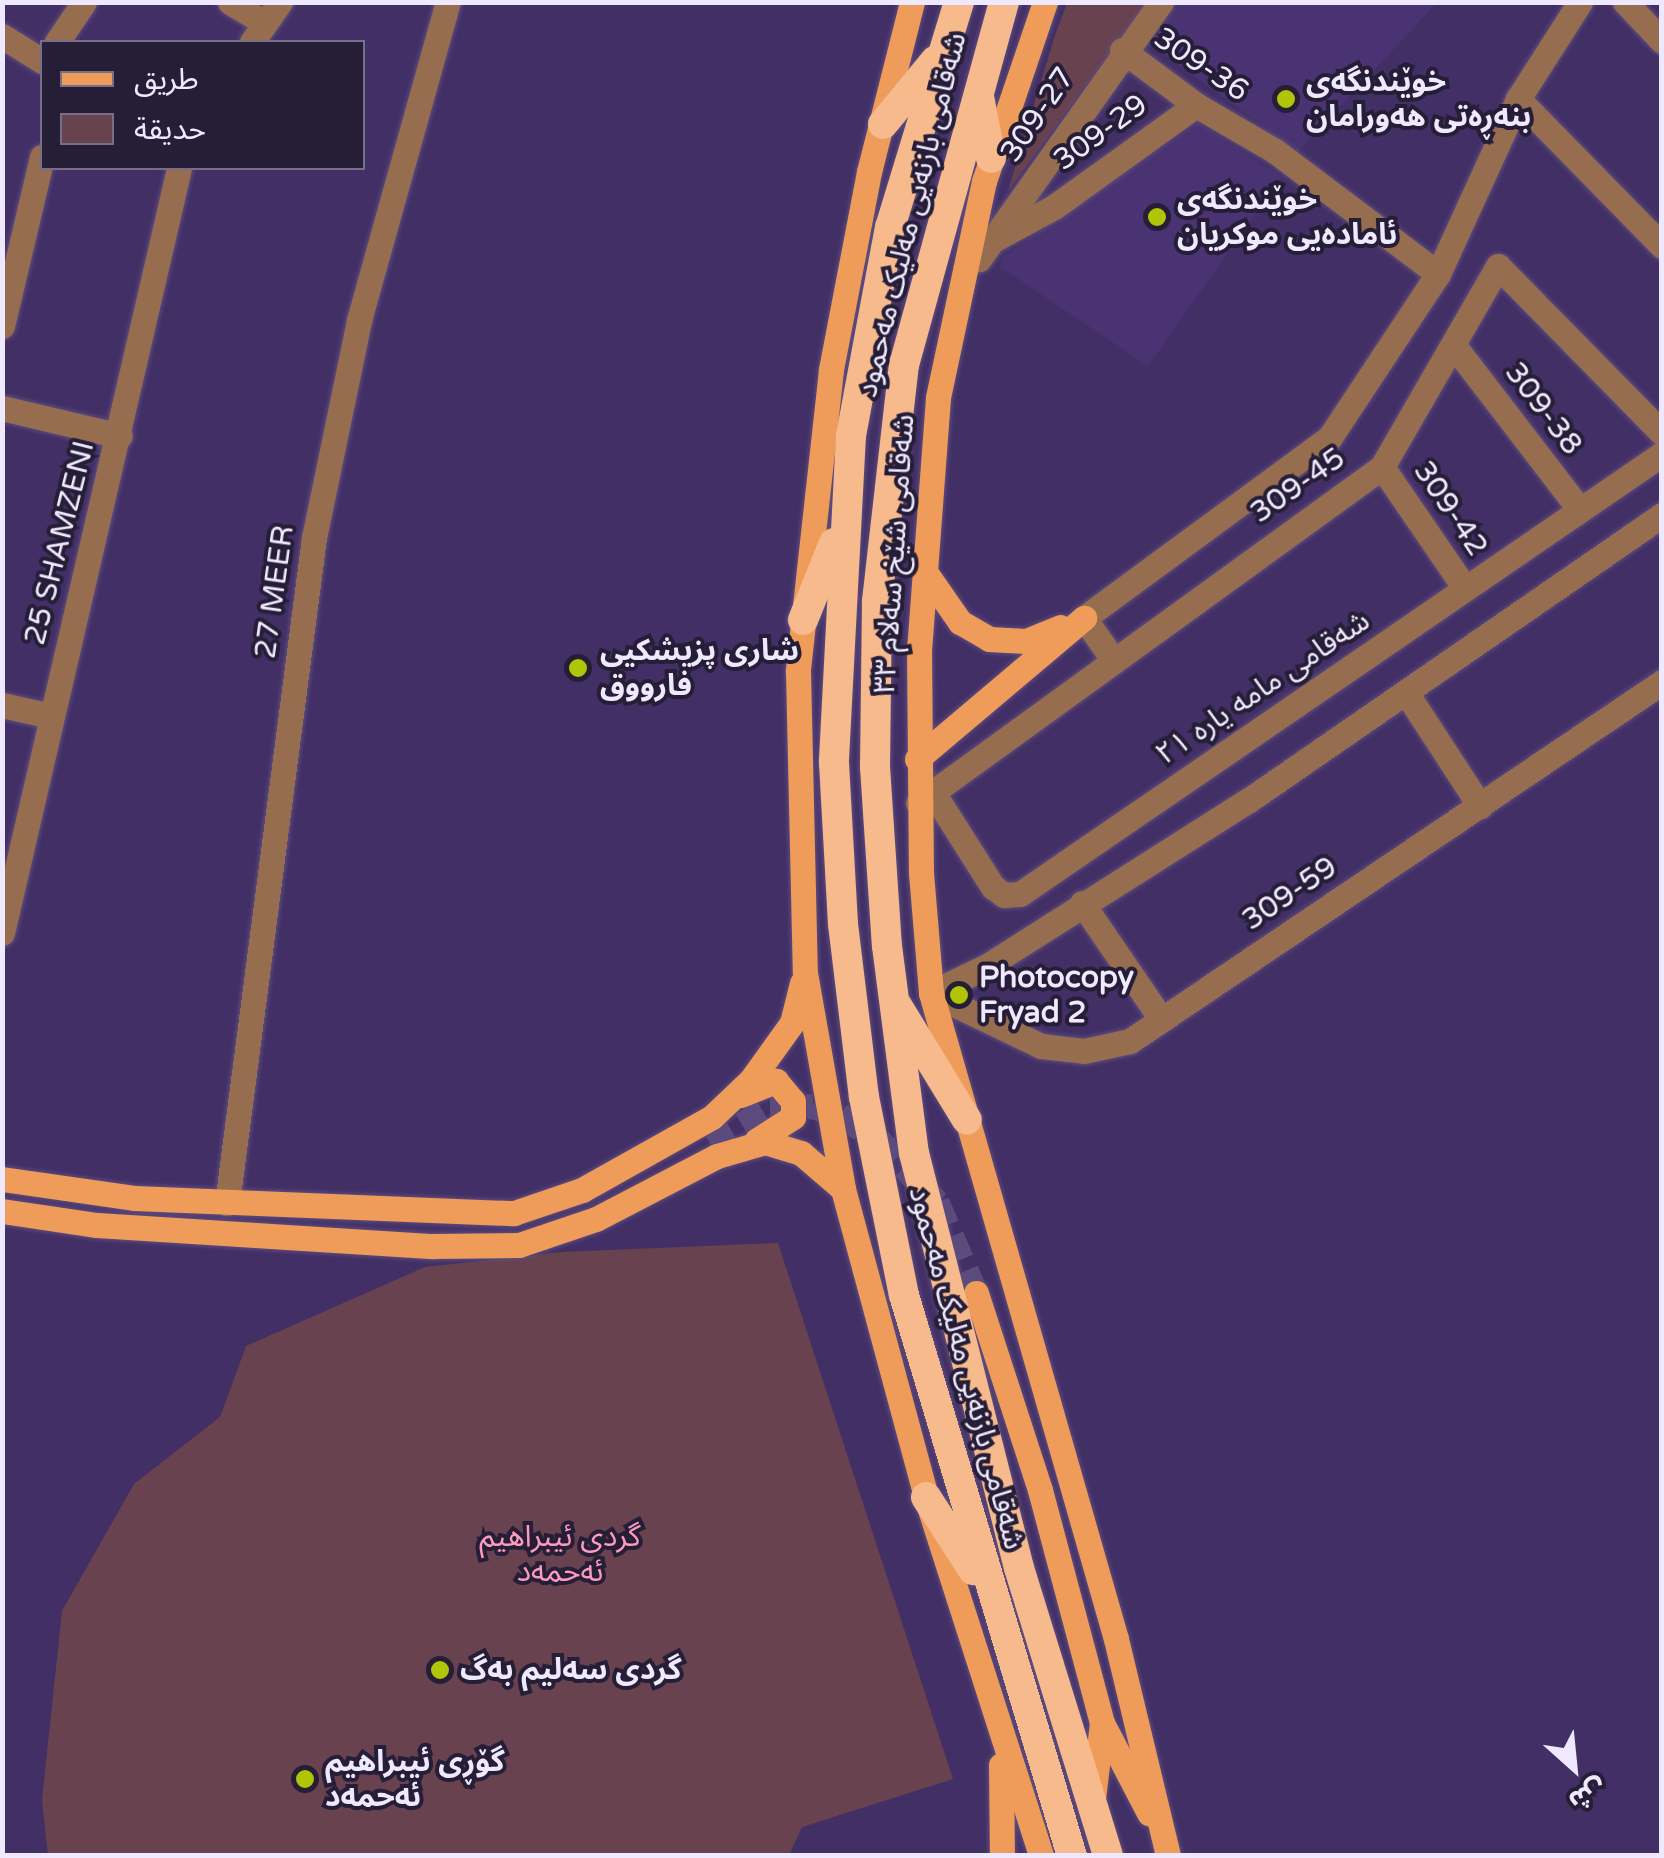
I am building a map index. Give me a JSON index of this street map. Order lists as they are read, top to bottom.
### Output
{
  "streets": {
    "highway": ["شەقامی بازنەیی مەلیک مەحمود"],
    "main road": ["شەقامی شێخ سەلام ٣٣"],
    "street": [
      "309-36",
      "309-27",
      "309-29",
      "309-38",
      "309-45",
      "309-42",
      "25 SHAMZENI",
      "27 MEER",
      "شەقامی مامە یارە ٢١",
      "309-59"
    ]
  },
  "crossings": [
    ["309-36", "309-27"],
    ["309-36", "309-29"],
    ["309-27", "309-29"],
    ["309-27", "شەقامی شێخ سەلام ٣٣"],
    ["309-38", "309-45"],
    ["309-38", "شەقامی مامە یارە ٢١"],
    ["309-45", "309-42"],
    ["309-45", "شەقامی شێخ سەلام ٣٣"],
    ["309-45", "شەقامی مامە یارە ٢١"],
    ["309-42", "شەقامی مامە یارە ٢١"],
    ["شەقامی شێخ سەلام ٣٣", "شەقامی مامە یارە ٢١"],
    ["شەقامی شێخ سەلام ٣٣", "309-59"]
  ],
  "parks": ["گردی ئیبراھیم ئەحمەد"],
  "places": [
    "خوێندنگەی بنەڕەتی هەورامان",
    "خوێندنگەی ئامادەیی موکریان",
    "شاری پزیشکیی فارووق",
    "Photocopy Fryad 2",
    "گردی سەلیم بەگ",
    "گۆڕی ئیبراھیم ئەحمەد"
  ],
  "legend": ["طريق", "حديقة"],
  "north": "bottom right"
}
